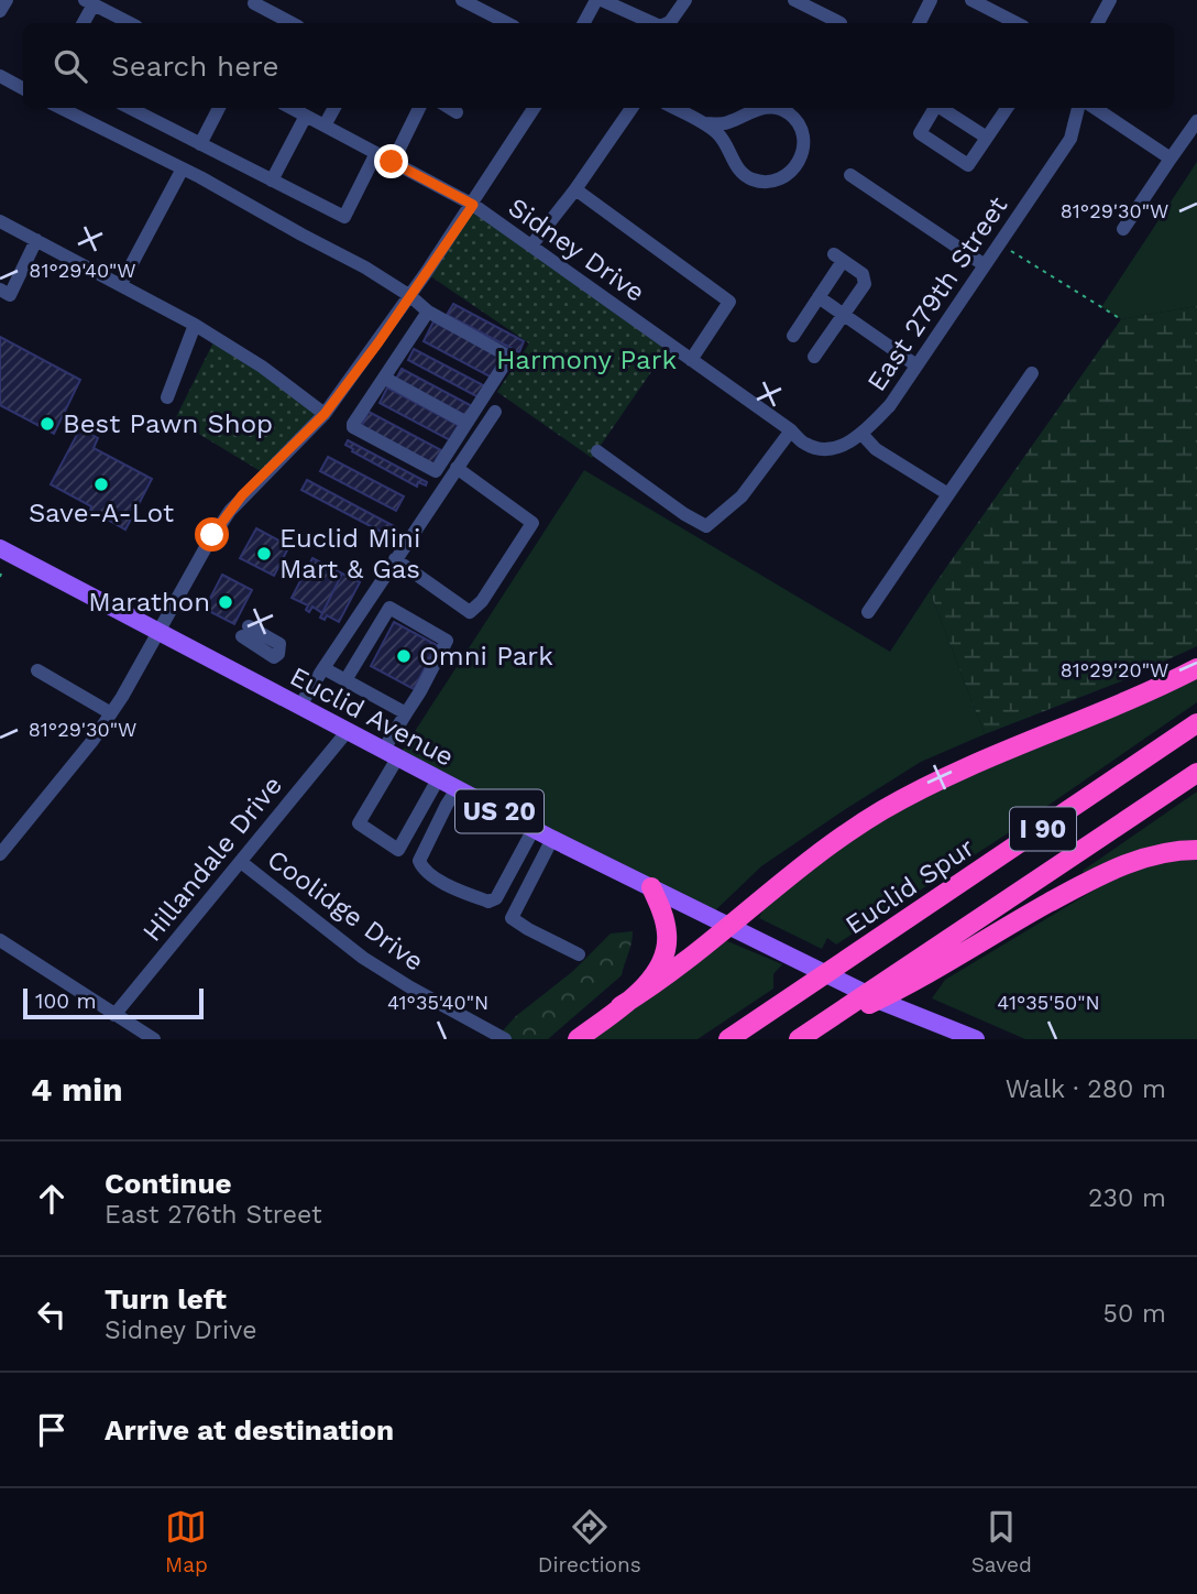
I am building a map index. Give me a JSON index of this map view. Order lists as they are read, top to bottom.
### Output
{
  "streets": {
    "highway": ["I 90", "Euclid Spur"],
    "main road": ["Euclid Avenue", "US 20"],
    "street": [
      "Sidney Drive",
      "East 279th Street",
      "Hillandale Drive",
      "Coolidge Drive"
    ]
  },
  "crossings": [
    ["Sidney Drive", "East 279th Street"],
    ["Euclid Avenue", "Hillandale Drive"],
    ["Hillandale Drive", "Coolidge Drive"]
  ],
  "parks": ["Harmony Park"],
  "places": [
    "Best Pawn Shop",
    "Save-A-Lot",
    "Euclid Mini Mart & Gas",
    "Marathon",
    "Omni Park"
  ],
  "scale_bar": "100 m",
  "page": {
    "search": "Search here",
    "scale": "100 m",
    "heading": ["4 min", "Walk · 280 m"],
    "list": [
      ["Continue", "East 276th Street", "230 m"],
      ["Turn left", "Sidney Drive", "50 m"],
      "Arrive at destination"
    ],
    "nav": ["Map", "Directions", "Saved"]
  },
  "coordinates": [
    "81°29'30\"W",
    "81°29'40\"W",
    "81°29'20\"W",
    "41°35'40\"N",
    "41°35'50\"N"
  ]
}
